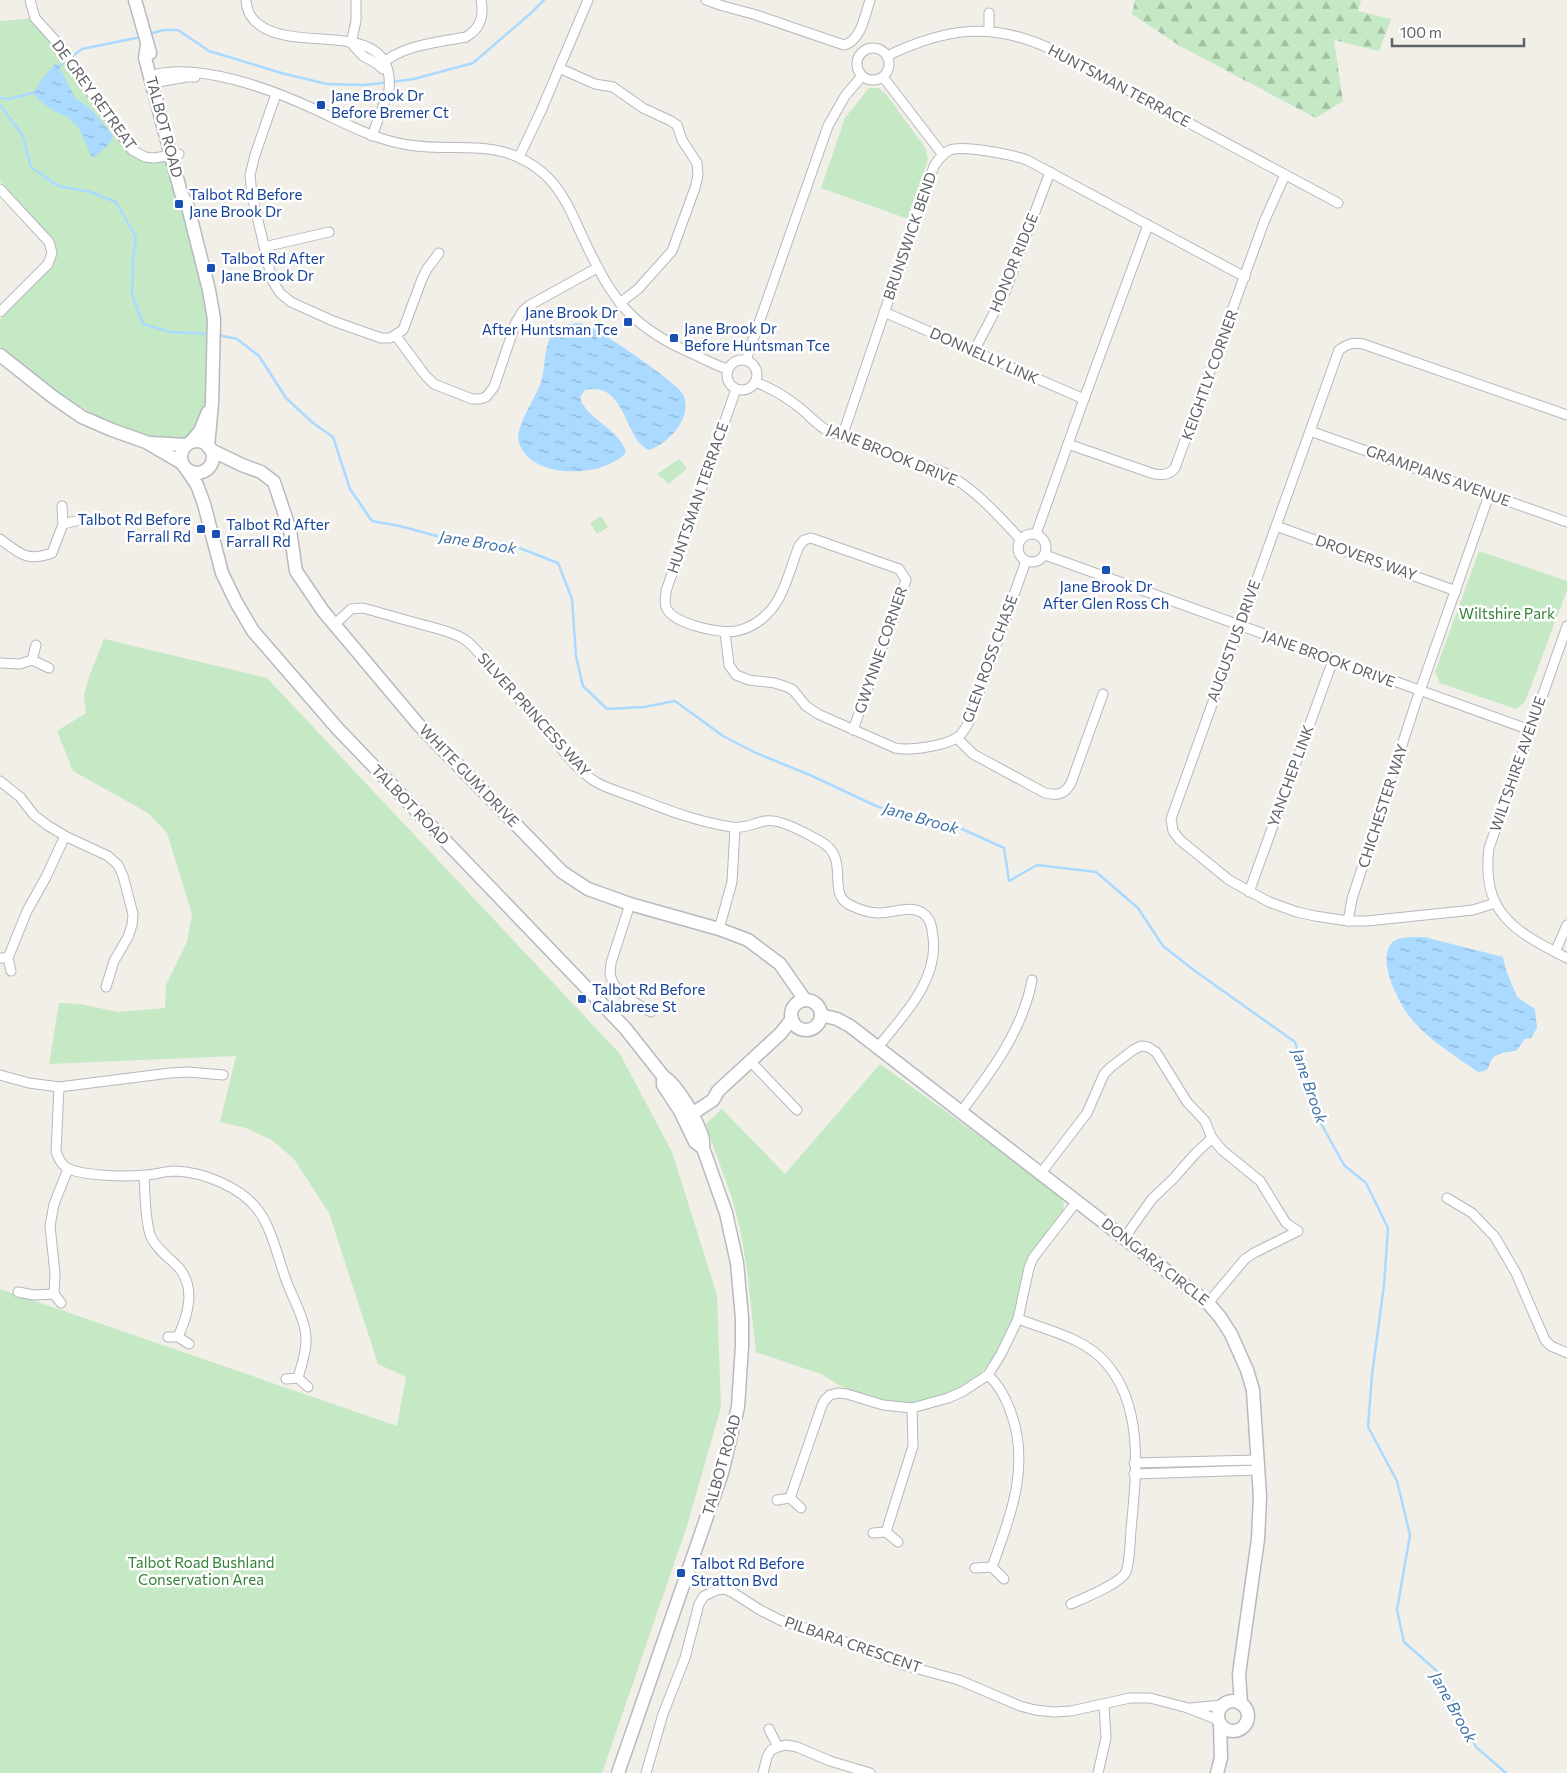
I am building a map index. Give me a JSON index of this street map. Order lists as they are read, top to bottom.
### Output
{
  "streets": {
    "main road": ["TALBOT ROAD", "WHITE GUM DRIVE", "DONGARA CIRCLE"],
    "street": [
      "HUNTSMAN TERRACE",
      "DE GREY RETREAT",
      "BRUNSWICK BEND",
      "HONOR RIDGE",
      "DONNELLY LINK",
      "KEIGHTLY CORNER",
      "JANE BROOK DRIVE",
      "GRAMPIANS AVENUE",
      "DROVERS WAY",
      "AUGUSTUS DRIVE",
      "GWYNNE CORNER",
      "GLEN ROSS CHASE",
      "SILVER PRINCESS WAY",
      "WILTSHIRE AVENUE",
      "YANCHEP LINK",
      "CHICHESTER WAY",
      "PILBARA CRESCENT"
    ]
  },
  "crossings": [
    ["HUNTSMAN TERRACE", "KEIGHTLY CORNER"],
    ["HUNTSMAN TERRACE", "JANE BROOK DRIVE"],
    ["HUNTSMAN TERRACE", "GWYNNE CORNER"],
    ["DE GREY RETREAT", "TALBOT ROAD"],
    ["TALBOT ROAD", "WHITE GUM DRIVE"],
    ["BRUNSWICK BEND", "HONOR RIDGE"],
    ["BRUNSWICK BEND", "DONNELLY LINK"],
    ["BRUNSWICK BEND", "KEIGHTLY CORNER"],
    ["BRUNSWICK BEND", "JANE BROOK DRIVE"],
    ["HONOR RIDGE", "DONNELLY LINK"],
    ["JANE BROOK DRIVE", "AUGUSTUS DRIVE"],
    ["JANE BROOK DRIVE", "GLEN ROSS CHASE"],
    ["JANE BROOK DRIVE", "WILTSHIRE AVENUE"],
    ["JANE BROOK DRIVE", "YANCHEP LINK"],
    ["JANE BROOK DRIVE", "CHICHESTER WAY"],
    ["GRAMPIANS AVENUE", "AUGUSTUS DRIVE"],
    ["GRAMPIANS AVENUE", "CHICHESTER WAY"],
    ["DROVERS WAY", "AUGUSTUS DRIVE"],
    ["DROVERS WAY", "CHICHESTER WAY"],
    ["AUGUSTUS DRIVE", "WILTSHIRE AVENUE"],
    ["AUGUSTUS DRIVE", "YANCHEP LINK"],
    ["AUGUSTUS DRIVE", "CHICHESTER WAY"],
    ["GWYNNE CORNER", "GLEN ROSS CHASE"],
    ["SILVER PRINCESS WAY", "WHITE GUM DRIVE"],
    ["SILVER PRINCESS WAY", "DONGARA CIRCLE"],
    ["WHITE GUM DRIVE", "DONGARA CIRCLE"],
    ["DONGARA CIRCLE", "PILBARA CRESCENT"]
  ],
  "water": ["Jane Brook"],
  "parks": ["Wiltshire Park", "Talbot Road Bushland Conservation Area"],
  "places": {
    "transit": [
      "Jane Brook Dr Before Bremer Ct",
      "Talbot Rd Before Jane Brook Dr",
      "Talbot Rd After Jane Brook Dr",
      "Jane Brook Dr After Huntsman Tce",
      "Jane Brook Dr Before Huntsman Tce",
      "Talbot Rd Before Farrall Rd",
      "Talbot Rd After Farrall Rd",
      "Jane Brook Dr After Glen Ross Ch",
      "Talbot Rd Before Calabrese St",
      "Talbot Rd Before Stratton Bvd"
    ]
  },
  "scale_bar": "100 m"
}
